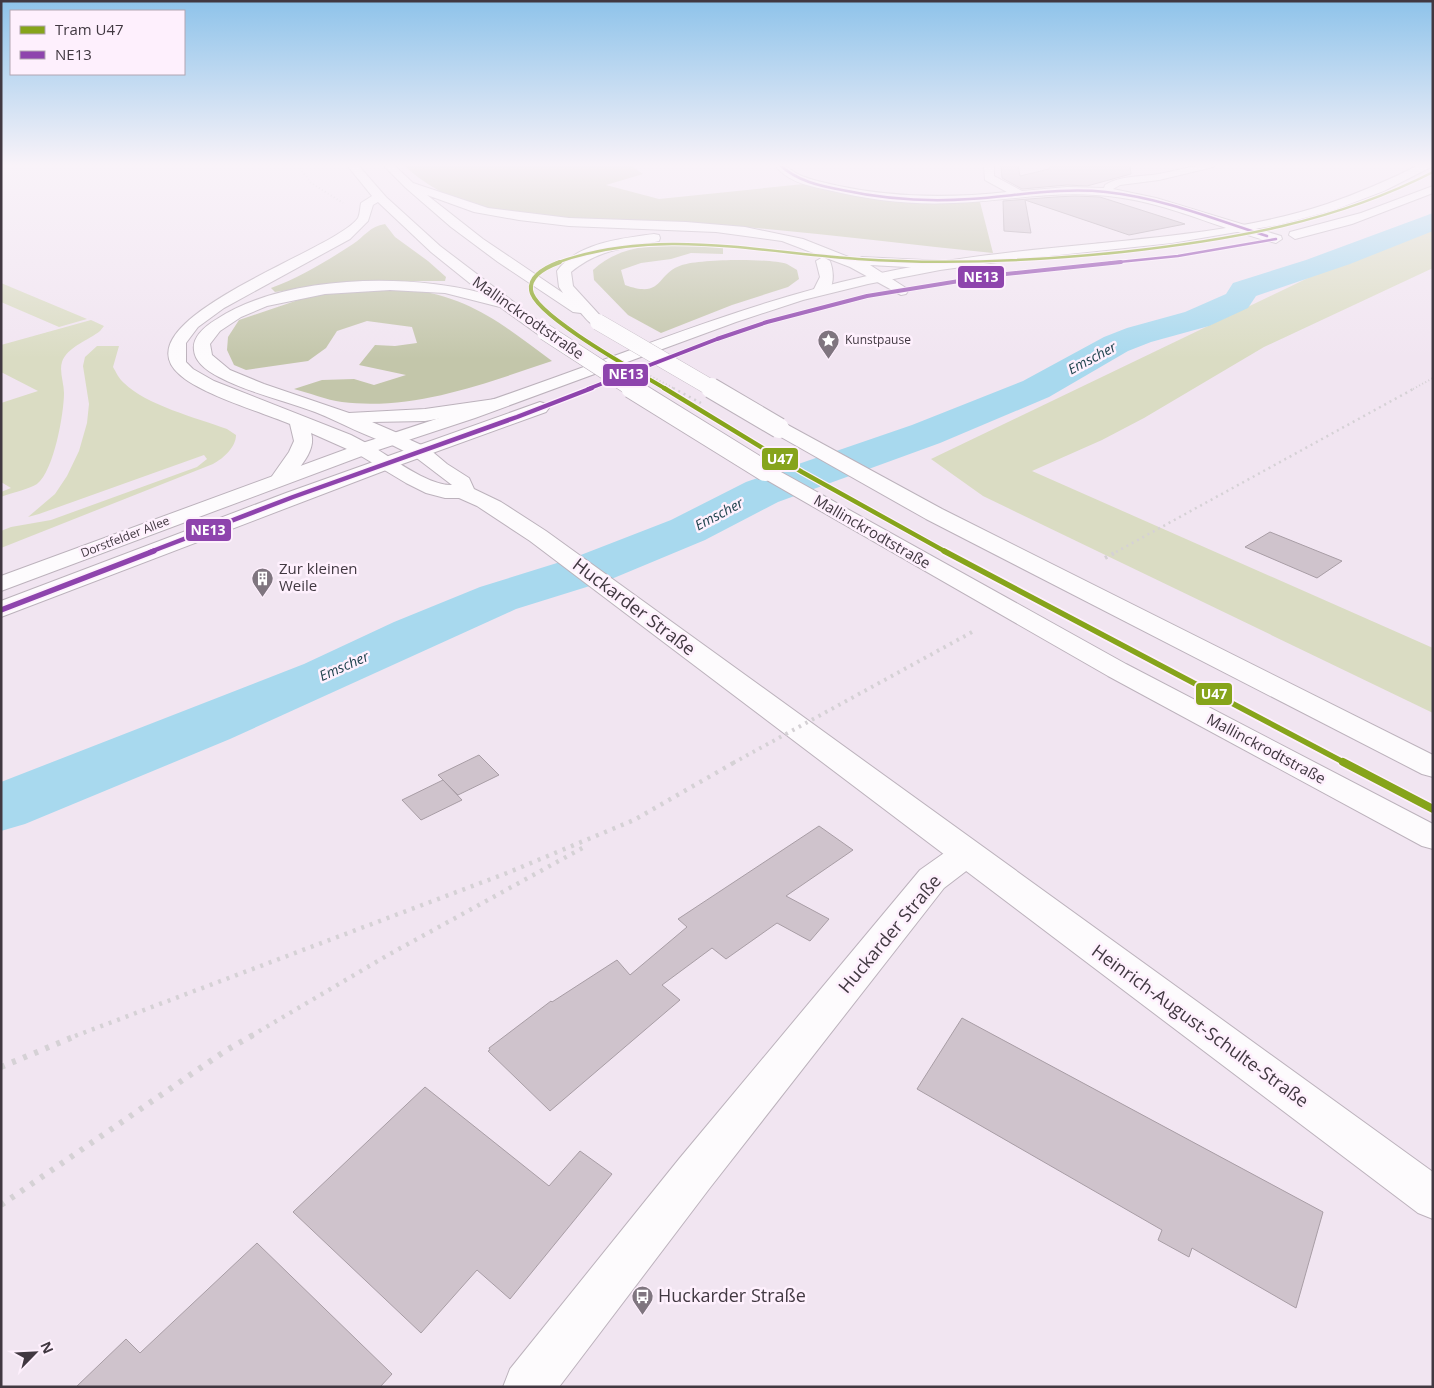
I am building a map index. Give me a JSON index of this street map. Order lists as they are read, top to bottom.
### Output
{
  "streets": {
    "main road": [
      "Mallinckrodtstraße",
      "Dorstfelder Allee",
      "Huckarder Straße",
      "Heinrich-August-Schulte-Straße"
    ]
  },
  "crossings": [
    ["Mallinckrodtstraße", "Huckarder Straße"],
    ["Dorstfelder Allee", "Huckarder Straße"],
    ["Huckarder Straße", "Heinrich-August-Schulte-Straße"]
  ],
  "water": ["Emscher"],
  "places": {
    "place": ["Kunstpause"],
    "building": ["Zur kleinen Weile"],
    "bus stop": ["Huckarder Straße"]
  },
  "lines": ["tram line U47", "transit line NE13"],
  "legend": ["Tram U47", "NE13"],
  "north": "top right"
}
